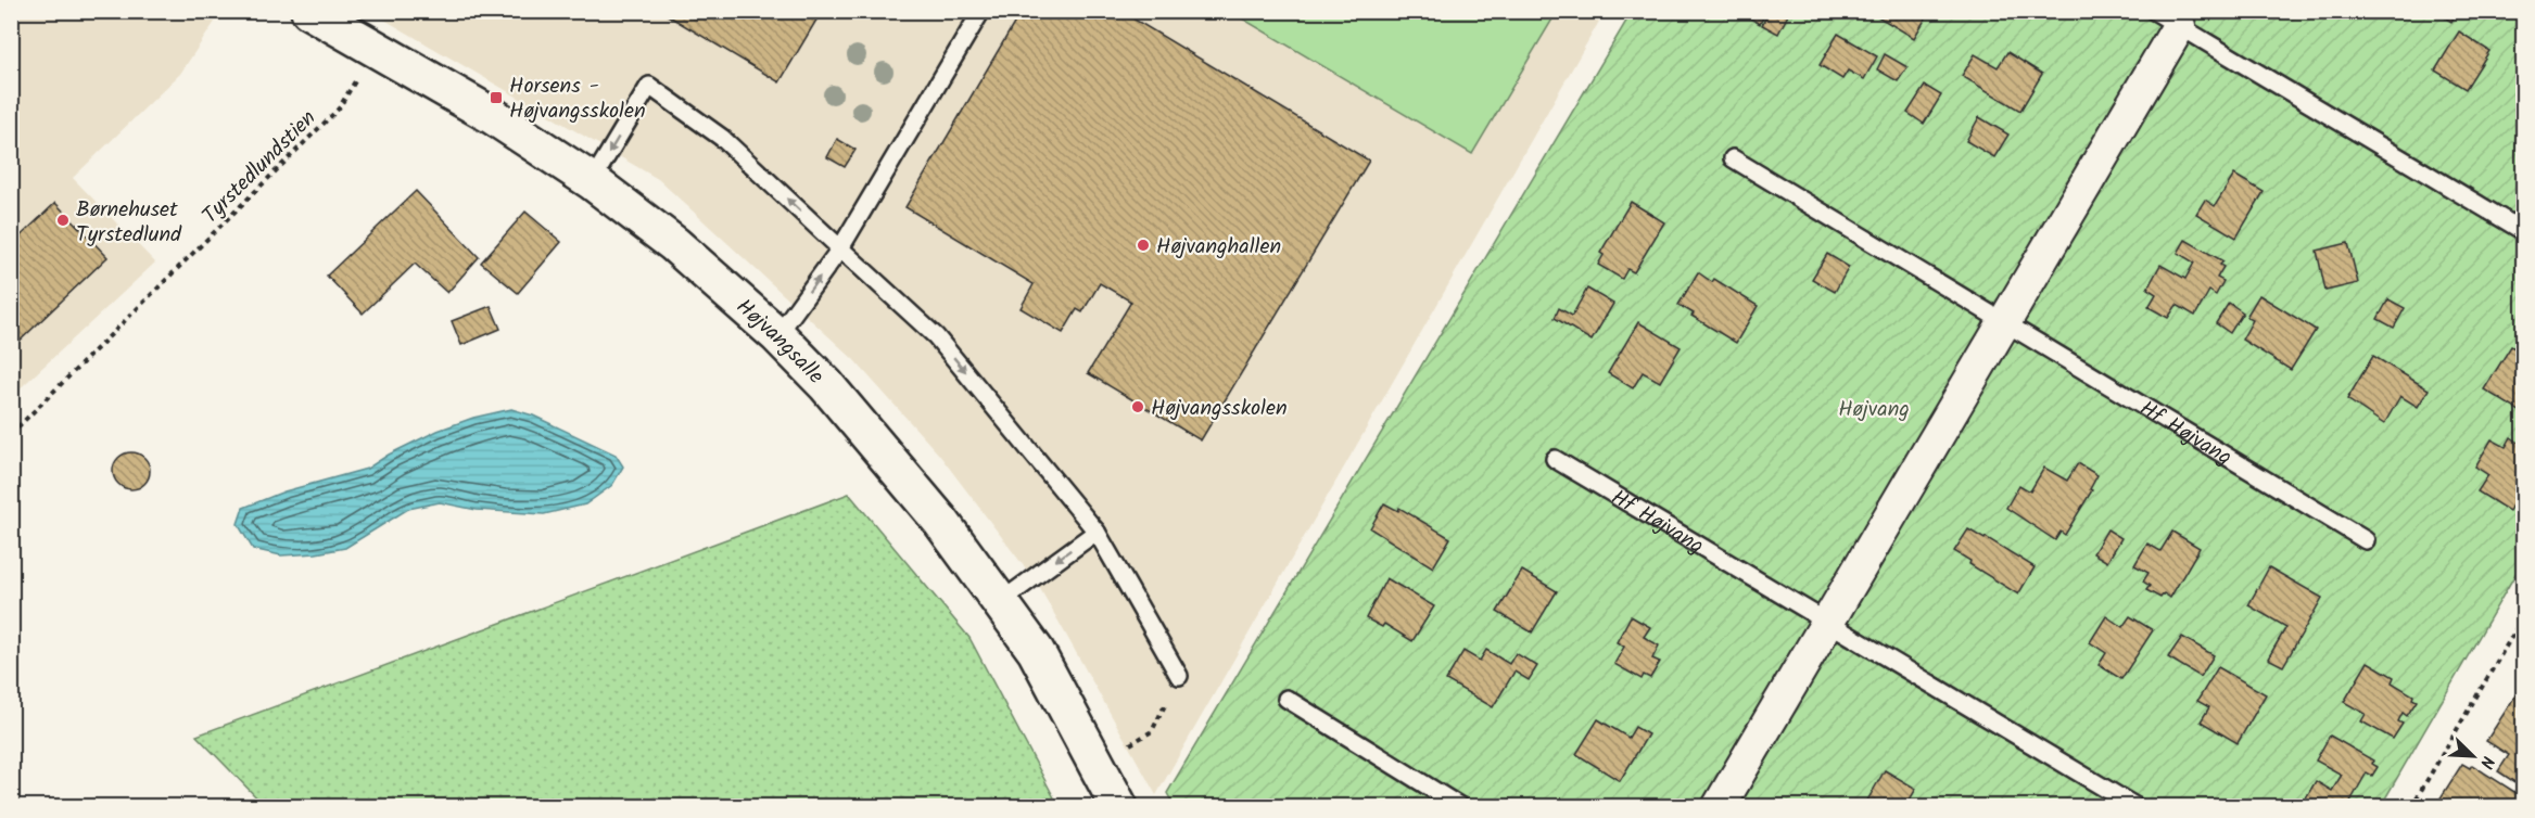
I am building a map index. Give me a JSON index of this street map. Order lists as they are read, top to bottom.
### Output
{
  "streets": {
    "street": ["Højvangsalle"],
    "lane": ["Hf Højvang"],
    "path": ["Tyrstedlundstien"]
  },
  "crossings": [
    ["Tyrstedlundstien", "Højvangsalle"]
  ],
  "parks": ["Højvang"],
  "places": {
    "transit": ["Horsens - Højvangsskolen"],
    "other": ["Børnehuset Tyrstedlund", "Højvanghallen", "Højvangsskolen"]
  },
  "north": "bottom right"
}
